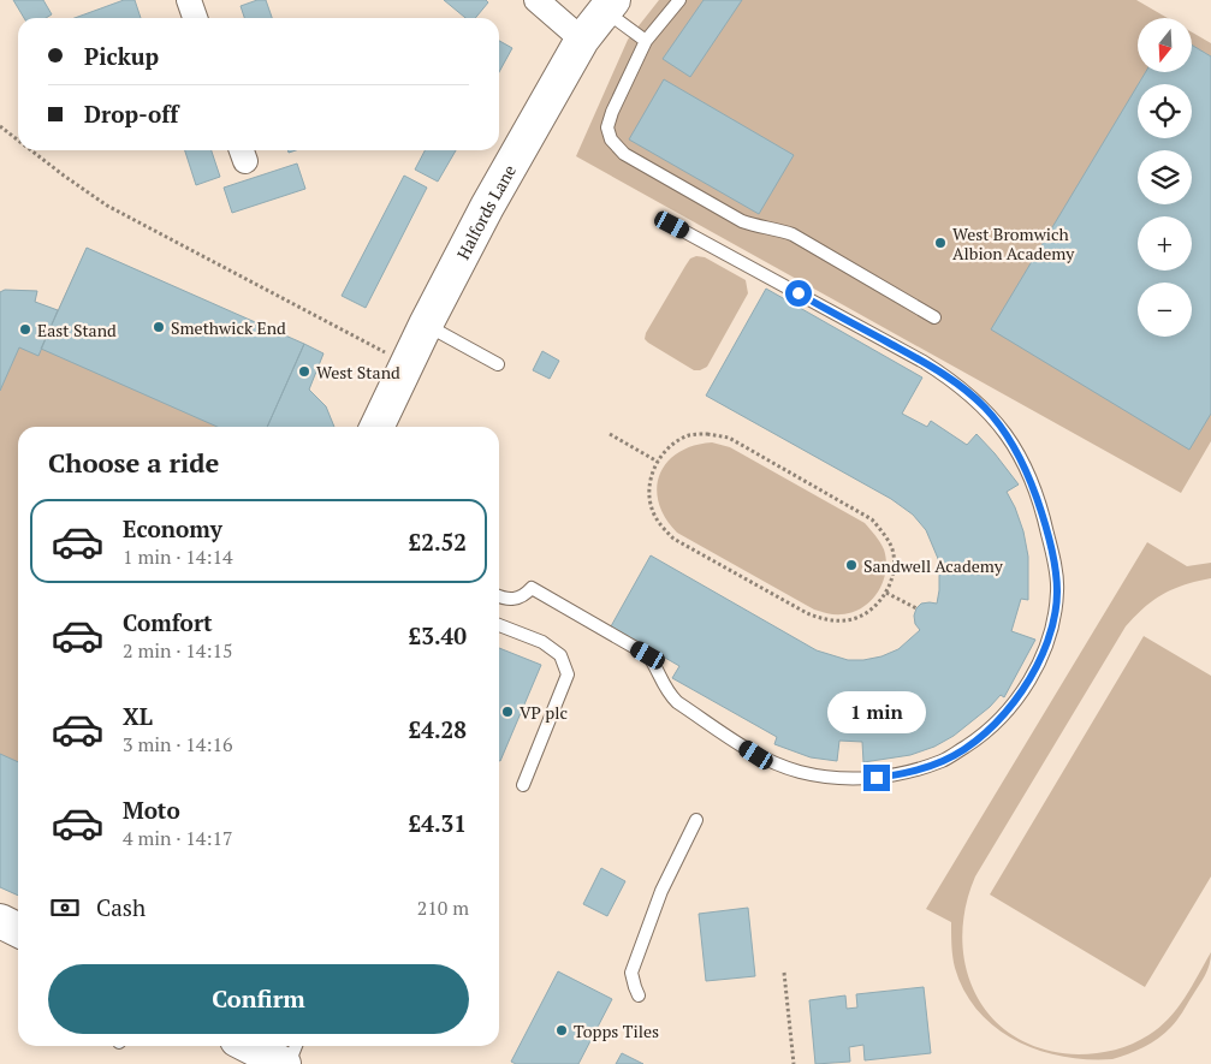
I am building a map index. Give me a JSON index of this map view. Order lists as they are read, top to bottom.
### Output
{
  "streets": {
    "main road": ["Halfords Lane"]
  },
  "places": [
    "West Bromwich Albion Academy",
    "Smethwick End",
    "East Stand",
    "West Stand",
    "Sandwell Academy",
    "VP plc",
    "Topps Tiles"
  ],
  "north": "bottom",
  "page": {
    "map_buttons": ["+", "−"],
    "banner": ["Pickup", "Drop-off"],
    "heading": "Choose a ride",
    "list": [
      {
        "name": "Economy",
        "note": "1 min · 14:14",
        "value": "£2.52"
      },
      {
        "name": "Comfort",
        "note": "2 min · 14:15",
        "value": "£3.40"
      },
      {
        "name": "XL",
        "note": "3 min · 14:16",
        "value": "£4.28"
      },
      {
        "name": "Moto",
        "note": "4 min · 14:17",
        "value": "£4.31"
      }
    ],
    "bubble": "1 min",
    "pay": ["Cash", "210 m"],
    "buttons": "Confirm"
  }
}
